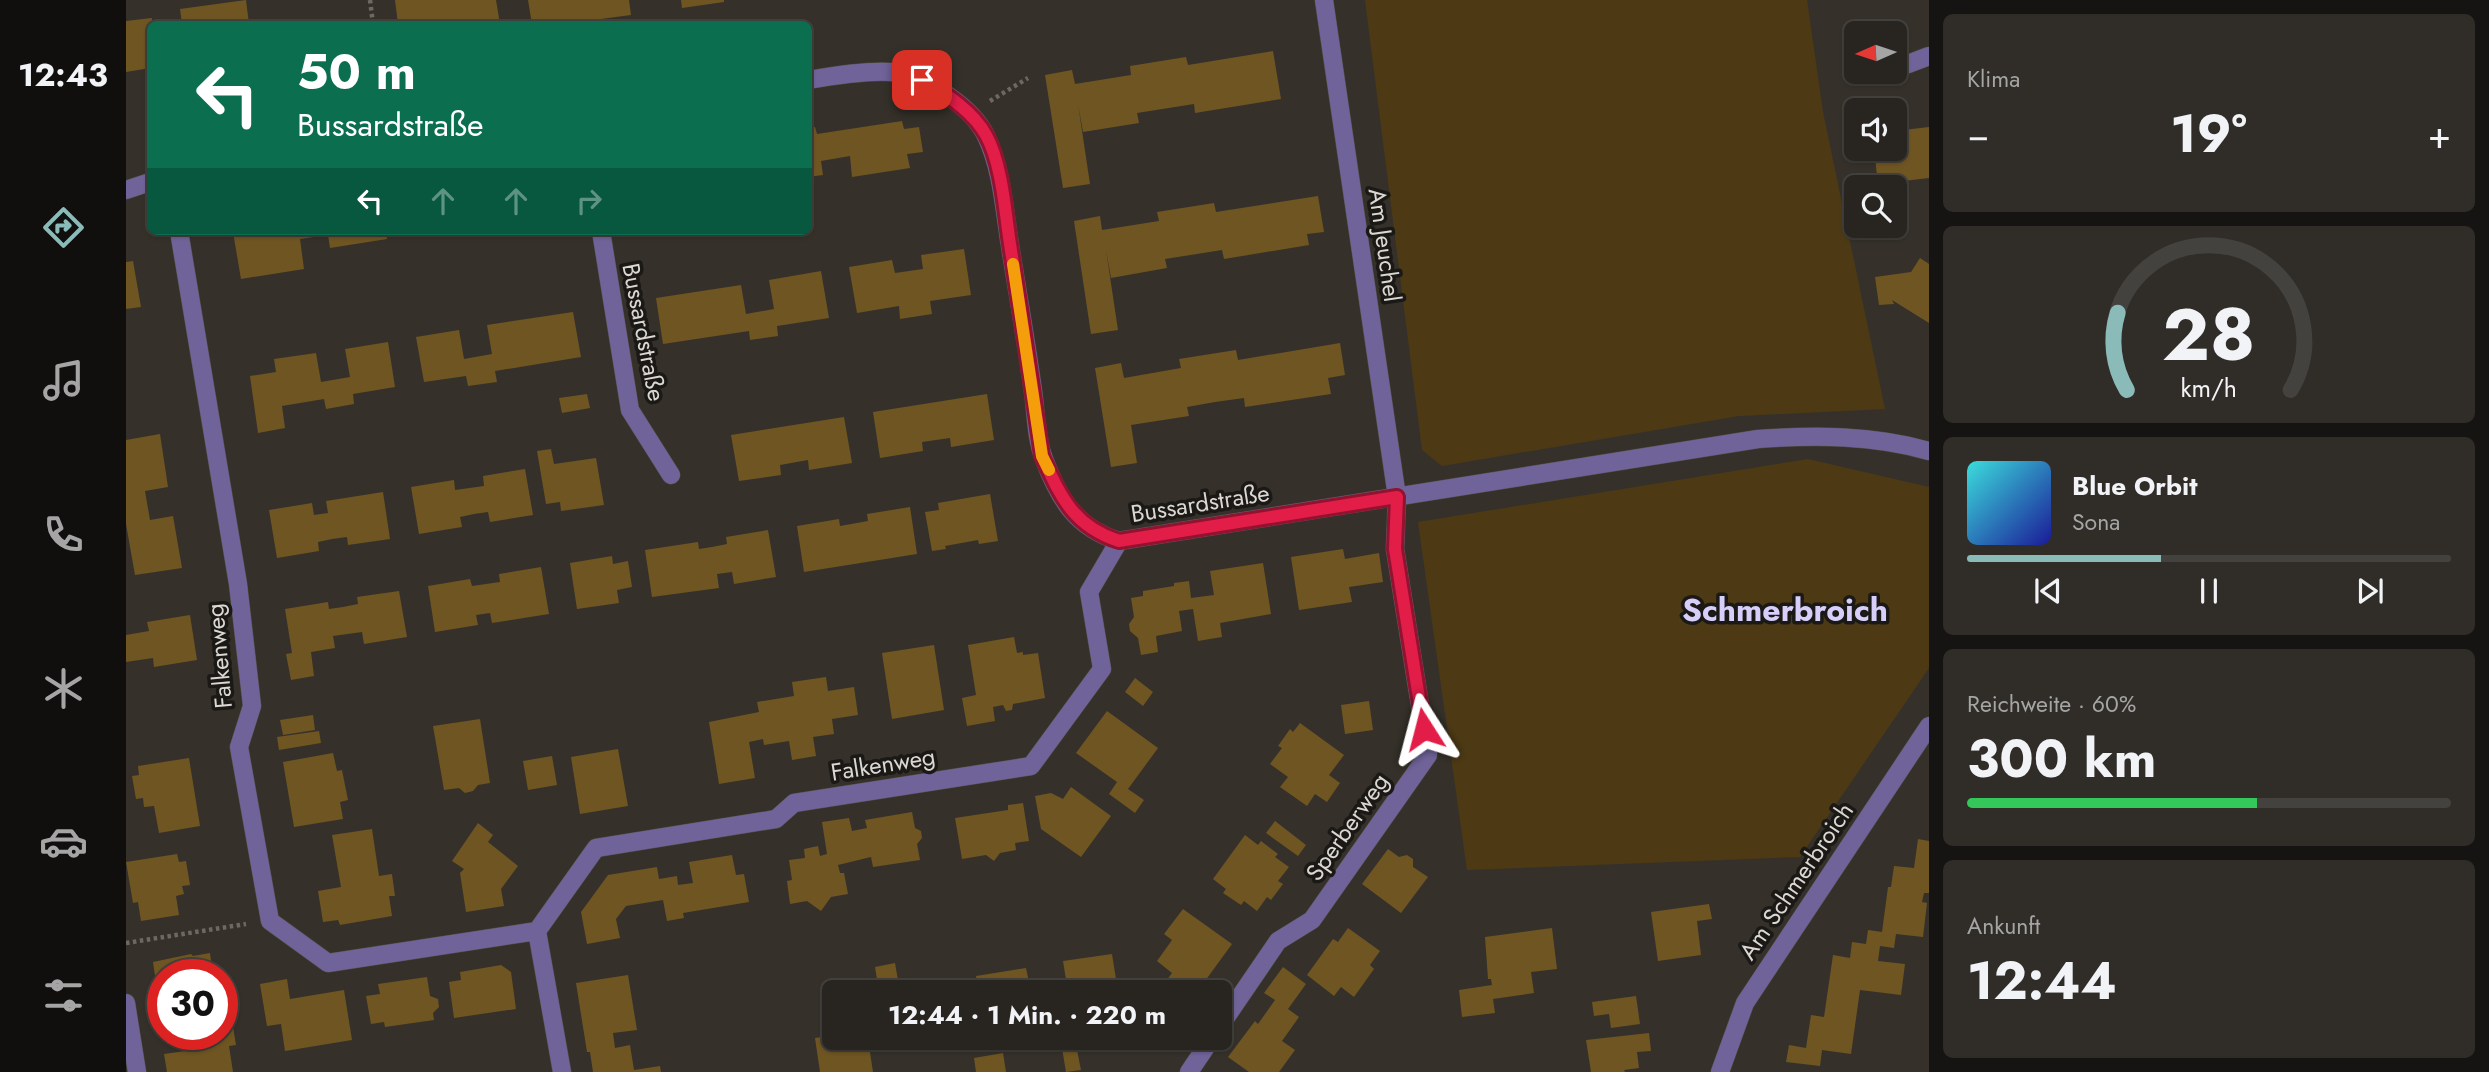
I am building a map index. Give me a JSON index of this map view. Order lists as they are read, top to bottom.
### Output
{
  "streets": {
    "street": [
      "Am Jeuchel",
      "Bussardstraße",
      "Falkenweg",
      "Sperberweg",
      "Am Schmerbroich"
    ]
  },
  "crossings": [
    ["Am Jeuchel", "Bussardstraße"],
    ["Am Jeuchel", "Sperberweg"],
    ["Bussardstraße", "Falkenweg"],
    ["Bussardstraße", "Sperberweg"]
  ],
  "districts": ["Schmerbroich"],
  "north": "left",
  "page": {
    "tabs": "12:43",
    "tile": [
      "Klima",
      ["Reichweite · 60%", "300 km"],
      ["Ankunft", "12:44"]
    ],
    "turn": ["50 m", "Bussardstraße"],
    "heat": ["−", "19°", "+"],
    "song": ["Blue Orbit", "Sona"],
    "limit": "30",
    "trip": "12:44 · 1 Min. · 220 m",
    "gauge": ["28", "km/h"]
  }
}
